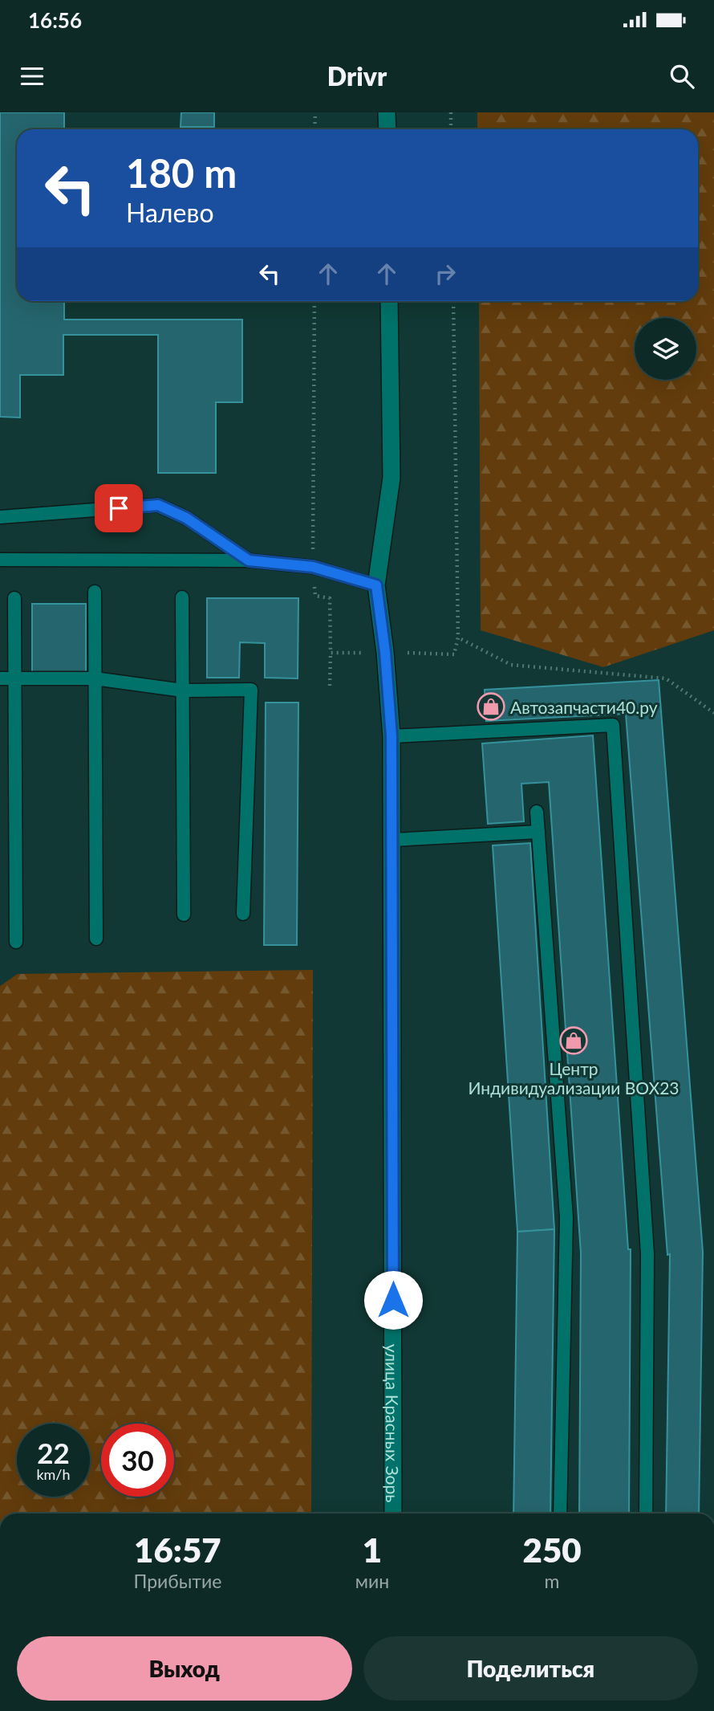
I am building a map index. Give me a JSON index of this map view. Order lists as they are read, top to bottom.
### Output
{
  "streets": {
    "street": ["улица Красных Зорь"]
  },
  "places": {
    "shop": ["Автозапчасти40.ру", "Центр Индивидуализации BOX23"]
  },
  "page": {
    "status": "16:56",
    "header": "Drivr",
    "turn": ["180 m", "Налево"],
    "speed": "22 km/h",
    "limit": "30",
    "eta": [
      "16:57",
      "Прибытие",
      "1",
      "мин",
      "250",
      "m"
    ],
    "buttons": ["Выход", "Поделиться"]
  }
}
